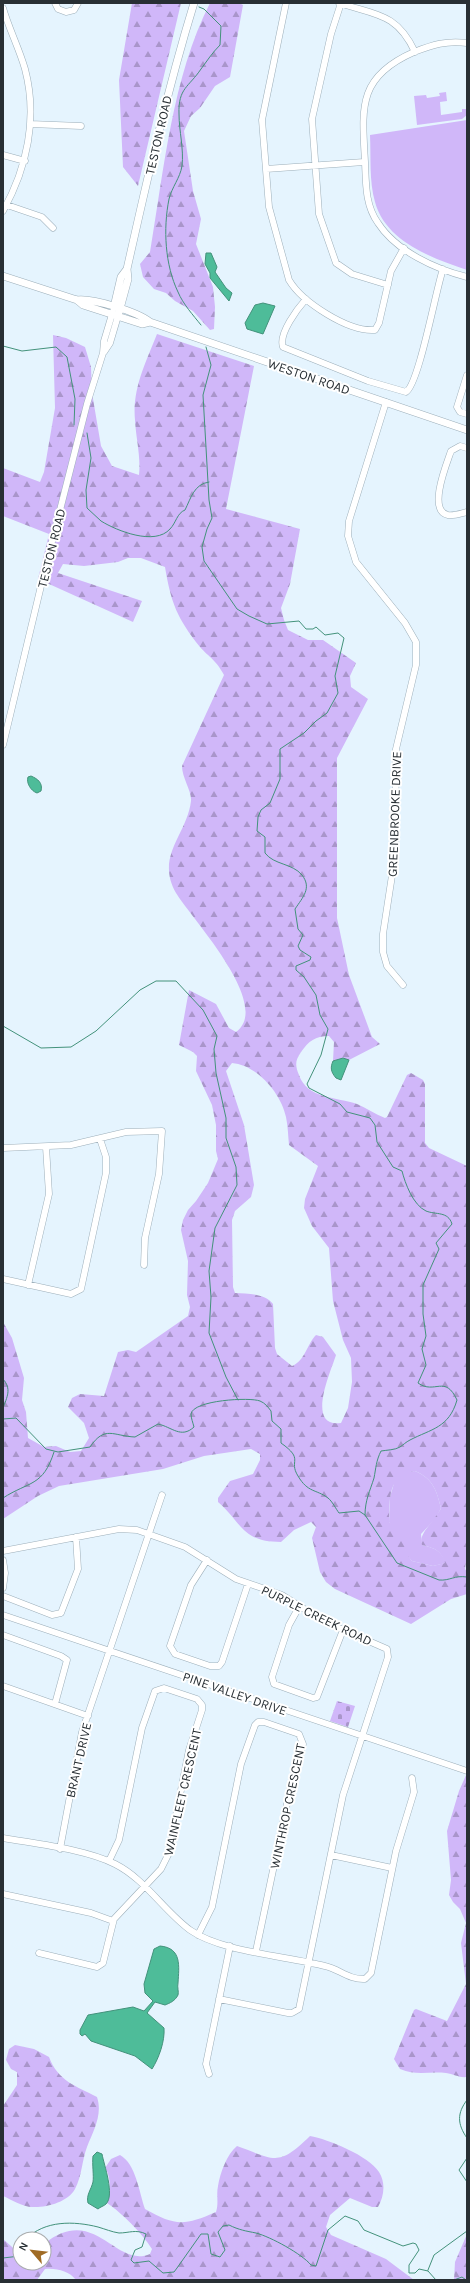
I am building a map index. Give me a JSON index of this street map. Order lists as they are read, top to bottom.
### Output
{
  "streets": {
    "main road": ["TESTON ROAD", "WESTON ROAD"],
    "street": [
      "GREENBROOKE DRIVE",
      "PURPLE CREEK ROAD",
      "PINE VALLEY DRIVE",
      "BRANT DRIVE",
      "WAINFLEET CRESCENT",
      "WINTHROP CRESCENT"
    ]
  },
  "crossings": [
    ["TESTON ROAD", "WESTON ROAD"],
    ["WESTON ROAD", "GREENBROOKE DRIVE"],
    ["PURPLE CREEK ROAD", "PINE VALLEY DRIVE"],
    ["PURPLE CREEK ROAD", "BRANT DRIVE"],
    ["PINE VALLEY DRIVE", "BRANT DRIVE"]
  ],
  "north": "top left"
}
